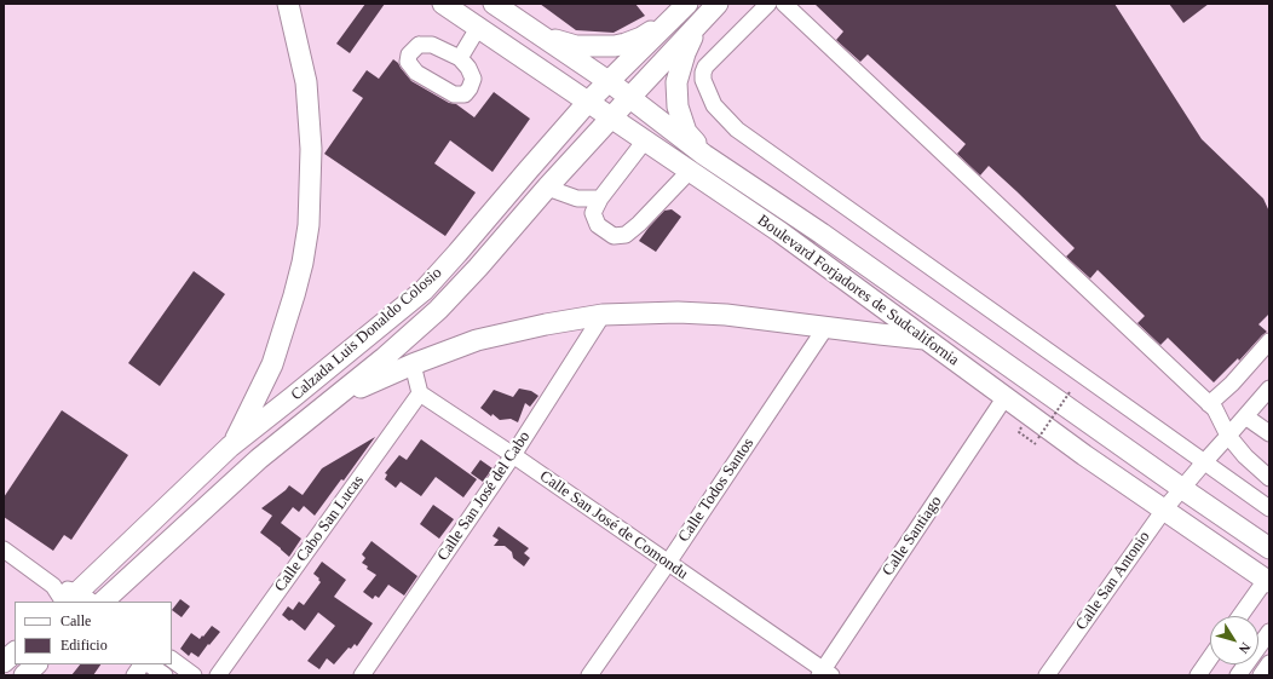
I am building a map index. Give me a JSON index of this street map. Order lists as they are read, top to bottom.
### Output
{
  "streets": {
    "main road": ["Boulevard Forjadores de Sudcalifornia", "Calzada Luis Donaldo Colosio"],
    "street": [
      "Calle Todos Santos",
      "Calle San José del Cabo",
      "Calle San José de Comondu",
      "Calle Cabo San Lucas",
      "Calle Santiago",
      "Calle San Antonio"
    ]
  },
  "crossings": [
    ["Boulevard Forjadores de Sudcalifornia", "Calzada Luis Donaldo Colosio"],
    ["Boulevard Forjadores de Sudcalifornia", "Calle Santiago"],
    ["Boulevard Forjadores de Sudcalifornia", "Calle San Antonio"],
    ["Calle Todos Santos", "Calle San José de Comondu"],
    ["Calle San José del Cabo", "Calle San José de Comondu"],
    ["Calle San José de Comondu", "Calle Cabo San Lucas"],
    ["Calle San José de Comondu", "Calle Santiago"]
  ],
  "legend": ["Calle", "Edificio"],
  "north": "bottom right"
}
